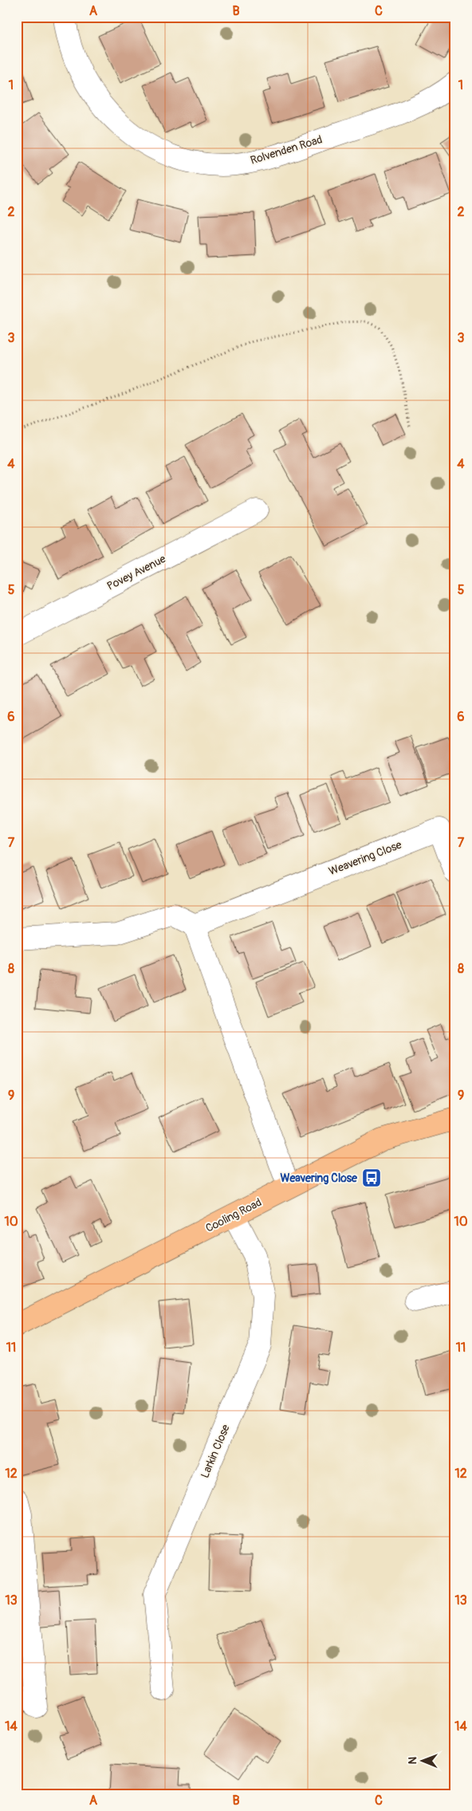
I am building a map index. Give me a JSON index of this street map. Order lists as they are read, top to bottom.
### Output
{
  "streets": {
    "main road": ["Cooling Road"],
    "street": [
      "Rolvenden Road",
      "Povey Avenue",
      "Weavering Close",
      "Larkin Close"
    ]
  },
  "crossings": [
    ["Cooling Road", "Larkin Close"]
  ],
  "places": {
    "bus stop": ["Weavering Close"]
  },
  "north": "left",
  "grid": {
    "columns": ["A", "B", "C"],
    "rows": [
      "1",
      "2",
      "3",
      "4",
      "5",
      "6",
      "7",
      "8",
      "9",
      "10",
      "11",
      "12",
      "13",
      "14"
    ]
  }
}
